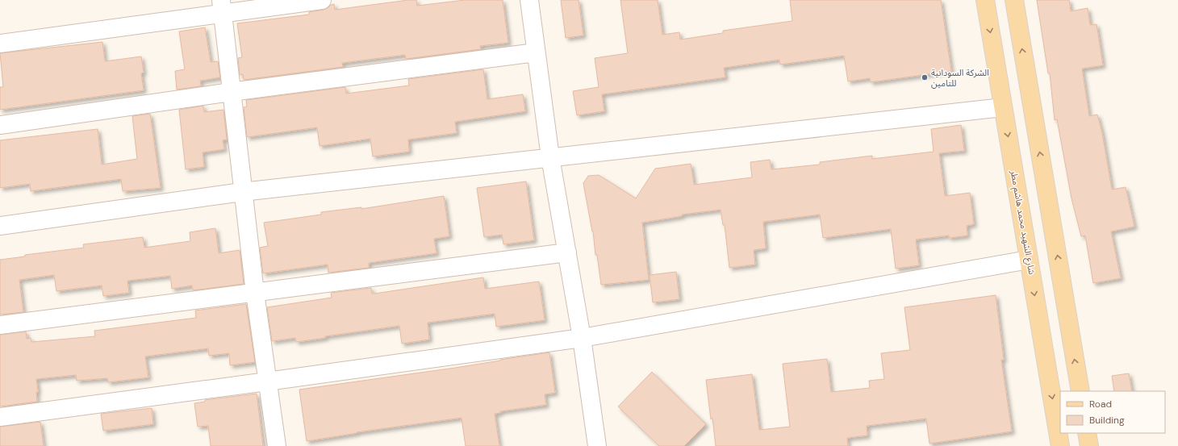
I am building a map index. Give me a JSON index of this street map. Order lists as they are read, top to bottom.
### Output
{
  "streets": {
    "main road": ["شارع الشهيد محمد هاشم مطر"]
  },
  "places": ["الشركة السودانية للتامين"],
  "legend": ["Road", "Building"]
}
